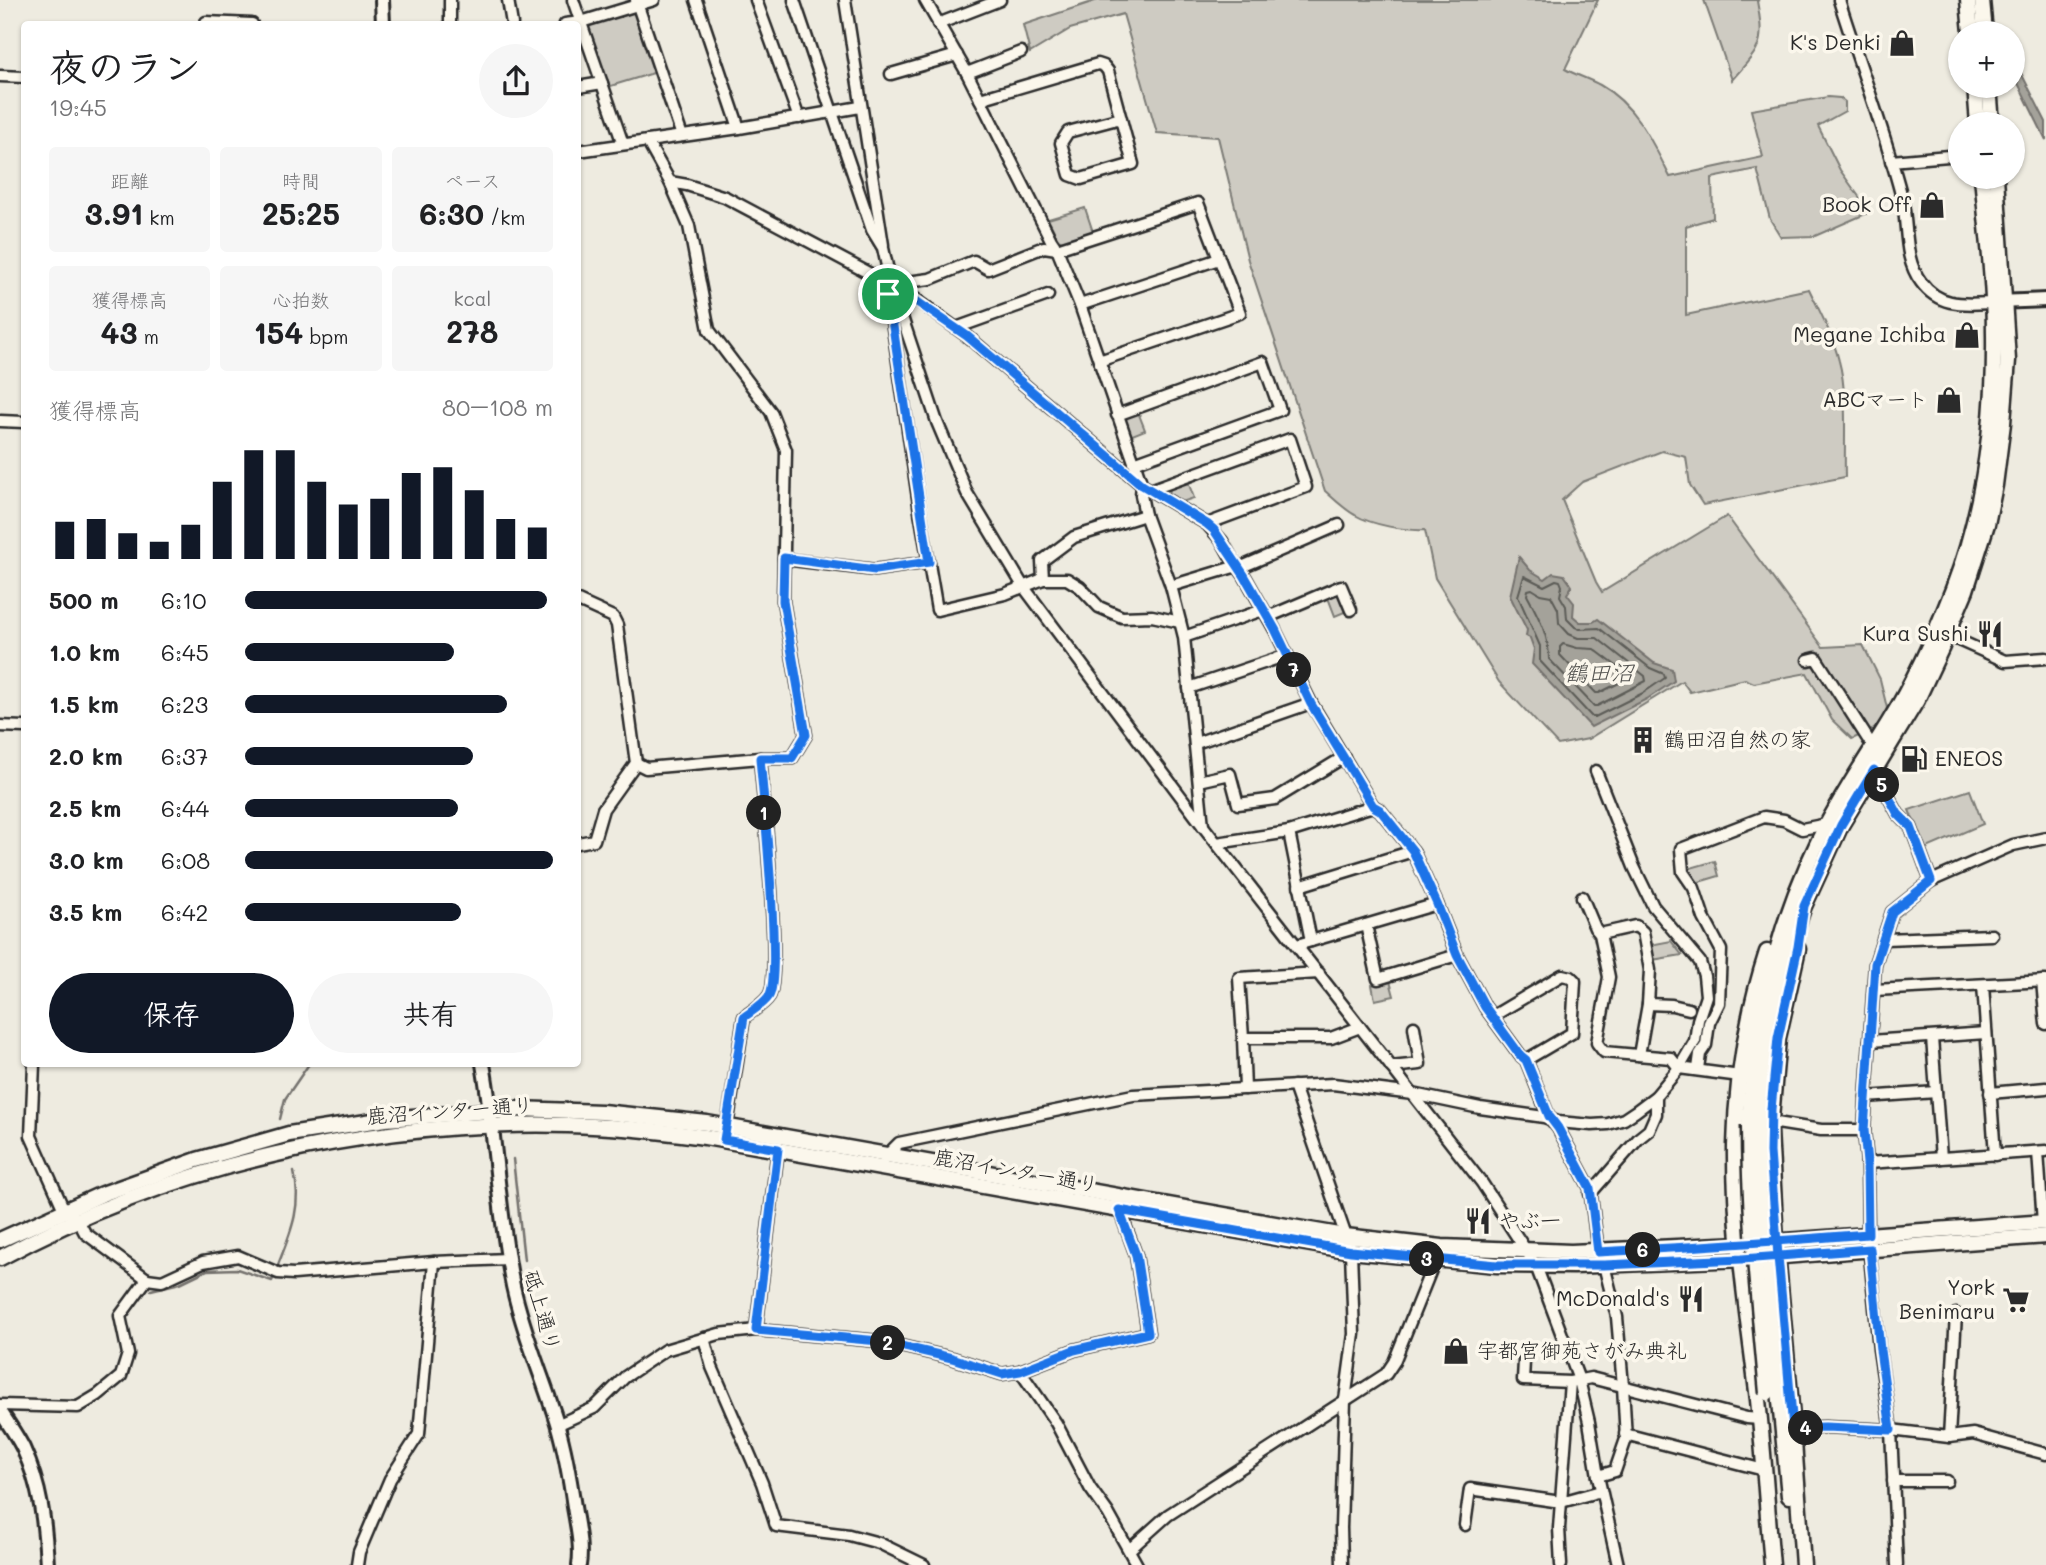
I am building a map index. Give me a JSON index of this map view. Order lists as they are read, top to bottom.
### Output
{
  "streets": {
    "main road": ["鹿沼インター通り"],
    "street": ["砥上通り"]
  },
  "crossings": [
    ["鹿沼インター通り", "砥上通り"]
  ],
  "water": ["鶴田沼"],
  "places": {
    "shop": [
      "K's Denki",
      "Book Off",
      "Megane Ichiba",
      "ABCマート",
      "宇都宮御苑さがみ典礼"
    ],
    "restaurant": ["Kura Sushi", "やぶ一", "McDonald's"],
    "building": ["鶴田沼自然の家"],
    "fuel station": ["ENEOS"],
    "supermarket": ["York Benimaru"]
  },
  "page": {
    "map_buttons": ["+", "−"],
    "heading": ["夜のラン", "19:45"],
    "stats": [
      ["距離", "3.91 km"],
      ["時間", "25:25"],
      ["ペース", "6:30 /km"],
      ["獲得標高", "43 m"],
      ["心拍数", "154 bpm"],
      ["kcal", "278"]
    ],
    "chart": ["獲得標高", "80–108 m"],
    "list": [
      {
        "name": "500 m",
        "note": "6:10"
      },
      {
        "name": "1.0 km",
        "note": "6:45"
      },
      {
        "name": "1.5 km",
        "note": "6:23"
      },
      {
        "name": "2.0 km",
        "note": "6:37"
      },
      {
        "name": "2.5 km",
        "note": "6:44"
      },
      {
        "name": "3.0 km",
        "note": "6:08"
      },
      {
        "name": "3.5 km",
        "note": "6:42"
      }
    ],
    "pins": [
      "7",
      "5",
      "1",
      "6",
      "3",
      "2",
      "4"
    ],
    "buttons": ["保存", "共有"]
  }
}
